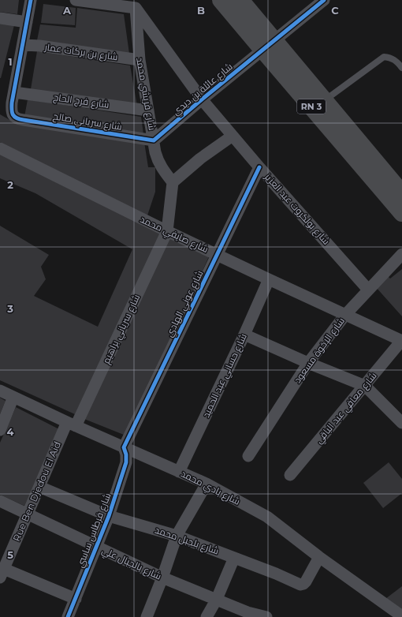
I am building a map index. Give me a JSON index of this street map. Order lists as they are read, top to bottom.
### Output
{
  "streets": {
    "main road": ["RN 3"],
    "street": [
      "شارع بن بركات عمار",
      "شارع عائلة بن ديدي",
      "شارع قريشي محمد",
      "شارع فرج الحاج",
      "شارع سرياني صالح",
      "شارع بولكروت عبد العزيز",
      "شارع صايفي محمد",
      "شارع عوني الهادي",
      "شارع سرياني براهيم",
      "شارع الإخوة مسعود",
      "شارع حساني عبد الحميد",
      "شارع معافي عبد الباقي",
      "شارع بادي محمد",
      "Rue Ben Djedou El Aid",
      "شارع فرطاس ساسي",
      "شارع بلجبل محمد",
      "شارع بالجبال علي"
    ]
  },
  "crossings": [
    ["شارع بن بركات عمار", "شارع قريشي محمد"],
    ["شارع عائلة بن ديدي", "شارع قريشي محمد"],
    ["شارع عائلة بن ديدي", "RN 3"],
    ["شارع عائلة بن ديدي", "شارع سرياني صالح"],
    ["شارع عائلة بن ديدي", "شارع بولكروت عبد العزيز"],
    ["شارع قريشي محمد", "شارع فرج الحاج"],
    ["شارع قريشي محمد", "شارع سرياني صالح"],
    ["شارع قريشي محمد", "شارع بولكروت عبد العزيز"],
    ["شارع قريشي محمد", "شارع سرياني براهيم"],
    ["شارع فرج الحاج", "شارع سرياني صالح"],
    ["شارع بولكروت عبد العزيز", "شارع عوني الهادي"],
    ["شارع بولكروت عبد العزيز", "شارع الإخوة مسعود"],
    ["شارع صايفي محمد", "شارع عوني الهادي"],
    ["شارع صايفي محمد", "شارع سرياني براهيم"],
    ["شارع صايفي محمد", "شارع الإخوة مسعود"],
    ["شارع صايفي محمد", "شارع حساني عبد الحميد"],
    ["شارع صايفي محمد", "شارع معافي عبد الباقي"],
    ["شارع عوني الهادي", "شارع بادي محمد"],
    ["شارع عوني الهادي", "شارع فرطاس ساسي"],
    ["شارع سرياني براهيم", "شارع بادي محمد"],
    ["شارع سرياني براهيم", "Rue Ben Djedou El Aid"],
    ["شارع حساني عبد الحميد", "شارع بادي محمد"],
    ["شارع بادي محمد", "Rue Ben Djedou El Aid"],
    ["شارع بادي محمد", "شارع فرطاس ساسي"],
    ["شارع بادي محمد", "شارع بلجبل محمد"],
    ["Rue Ben Djedou El Aid", "شارع بلجبل محمد"],
    ["Rue Ben Djedou El Aid", "شارع بالجبال علي"],
    ["شارع فرطاس ساسي", "شارع بلجبل محمد"],
    ["شارع فرطاس ساسي", "شارع بالجبال علي"]
  ],
  "grid": {
    "columns": ["A", "B", "C"],
    "rows": [
      "1",
      "2",
      "3",
      "4",
      "5"
    ]
  }
}
